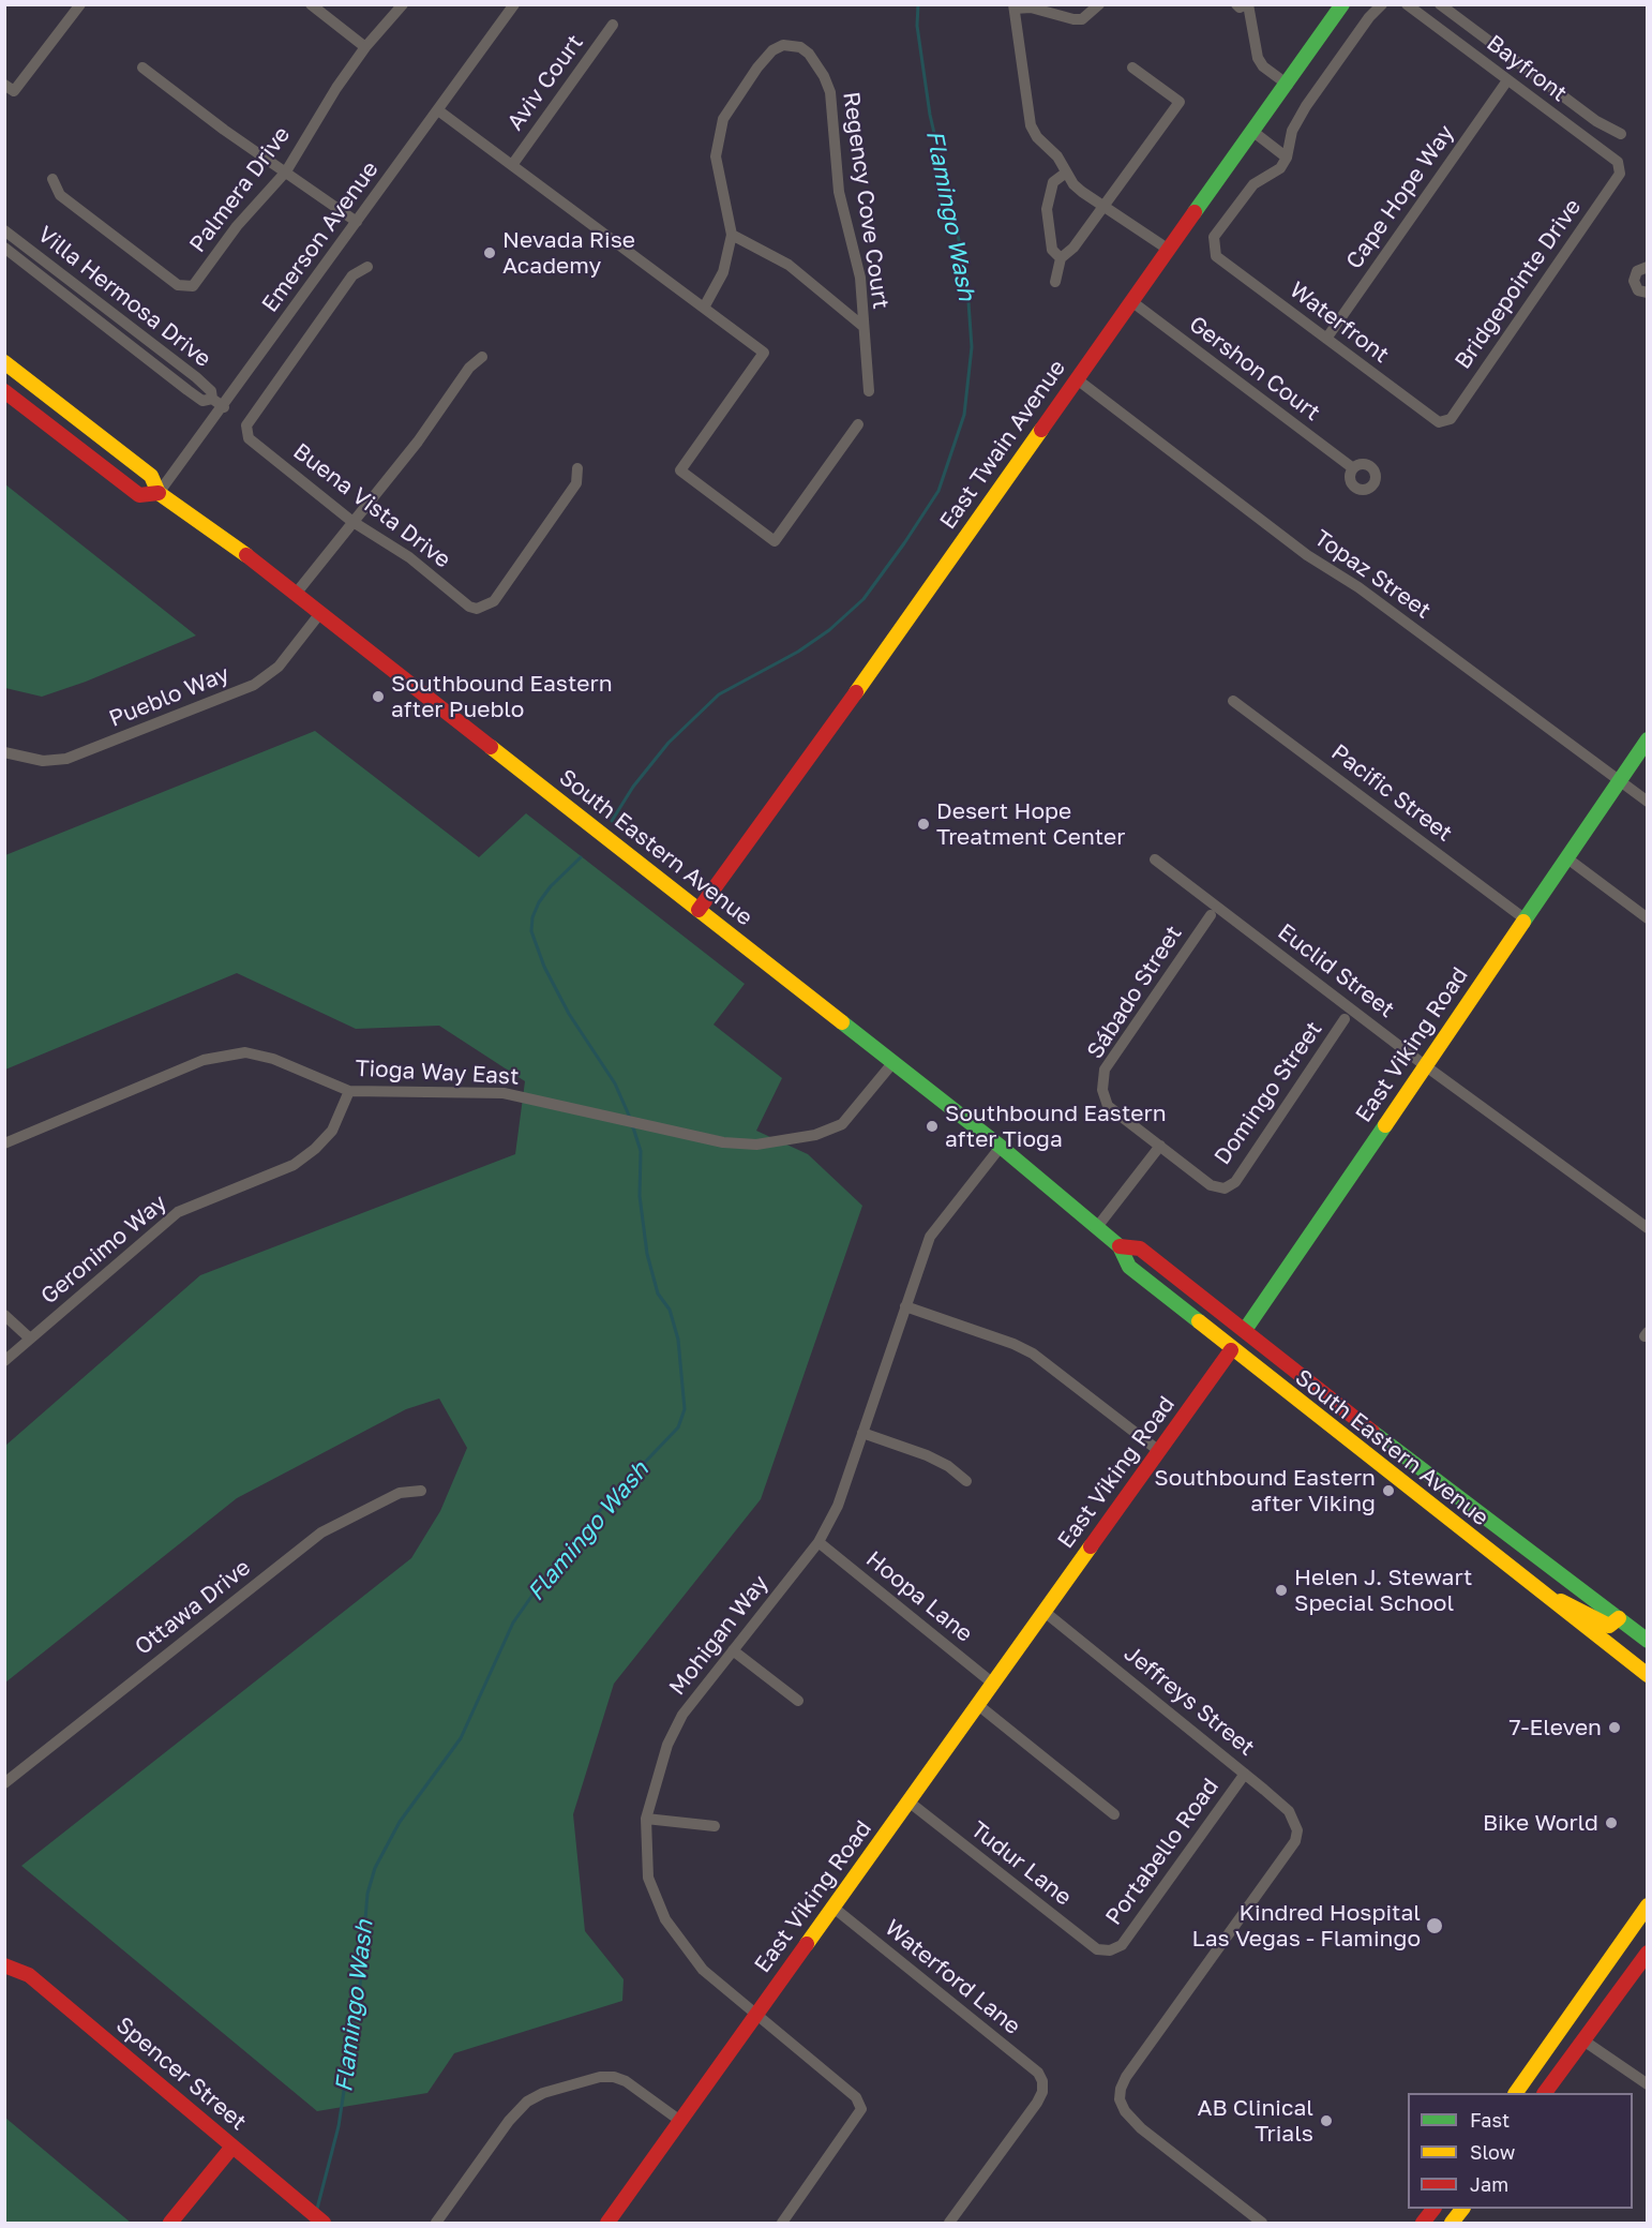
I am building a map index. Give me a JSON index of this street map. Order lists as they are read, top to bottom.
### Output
{
  "streets": {
    "main road": [
      "East Twain Avenue",
      "South Eastern Avenue",
      "East Viking Road",
      "Spencer Street"
    ],
    "street": [
      "Bayfront",
      "Aviv Court",
      "Palmera Drive",
      "Cape Hope Way",
      "Regency Cove Court",
      "Emerson Avenue",
      "Bridgepointe Drive",
      "Villa Hermosa Drive",
      "Waterfront",
      "Gershon Court",
      "Buena Vista Drive",
      "Topaz Street",
      "Pueblo Way",
      "Pacific Street",
      "Euclid Street",
      "Sábado Street",
      "Tioga Way East",
      "Domingo Street",
      "Geronimo Way",
      "Hoopa Lane",
      "Ottawa Drive",
      "Mohigan Way",
      "Jeffreys Street",
      "Portabello Road",
      "Tudur Lane",
      "Waterford Lane"
    ]
  },
  "crossings": [
    ["Bayfront", "Cape Hope Way"],
    ["Bayfront", "Bridgepointe Drive"],
    ["Cape Hope Way", "Waterfront"],
    ["Emerson Avenue", "Villa Hermosa Drive"],
    ["Emerson Avenue", "South Eastern Avenue"],
    ["Bridgepointe Drive", "Waterfront"],
    ["Gershon Court", "East Twain Avenue"],
    ["East Twain Avenue", "Topaz Street"],
    ["East Twain Avenue", "South Eastern Avenue"],
    ["Topaz Street", "East Viking Road"],
    ["Pueblo Way", "South Eastern Avenue"],
    ["Pacific Street", "East Viking Road"],
    ["South Eastern Avenue", "East Viking Road"],
    ["South Eastern Avenue", "Tioga Way East"],
    ["South Eastern Avenue", "Mohigan Way"],
    ["Euclid Street", "East Viking Road"],
    ["Sábado Street", "Domingo Street"],
    ["East Viking Road", "Hoopa Lane"],
    ["East Viking Road", "Mohigan Way"],
    ["East Viking Road", "Jeffreys Street"],
    ["East Viking Road", "Tudur Lane"],
    ["East Viking Road", "Waterford Lane"],
    ["Tioga Way East", "Geronimo Way"],
    ["Hoopa Lane", "Mohigan Way"],
    ["Jeffreys Street", "Portabello Road"],
    ["Portabello Road", "Tudur Lane"]
  ],
  "water": ["Flamingo Wash"],
  "places": [
    "Nevada Rise Academy",
    "Southbound Eastern after Pueblo",
    "Desert Hope Treatment Center",
    "Southbound Eastern after Tioga",
    "Southbound Eastern after Viking",
    "Helen J. Stewart Special School",
    "7-Eleven",
    "Bike World",
    "Kindred Hospital Las Vegas - Flamingo",
    "AB Clinical Trials"
  ],
  "legend": ["Fast", "Slow", "Jam"]
}
